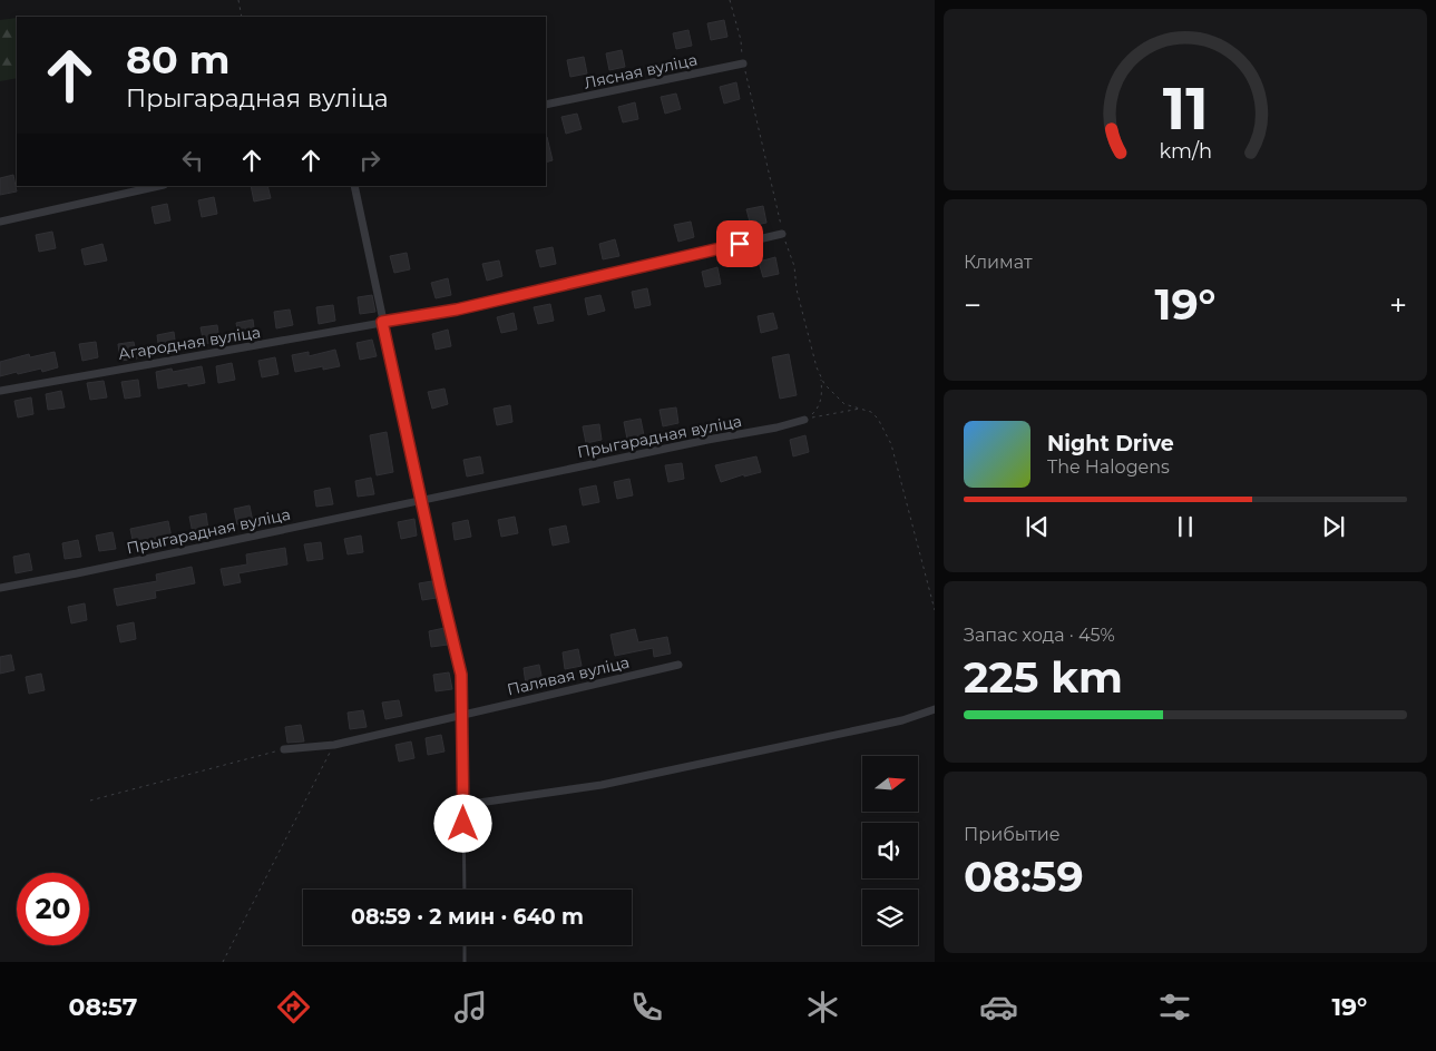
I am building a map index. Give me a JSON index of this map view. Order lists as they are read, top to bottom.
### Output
{
  "streets": {
    "street": [
      "Лясная вуліца",
      "Агародная вуліца",
      "Прыгарадная вуліца",
      "Палявая вуліца"
    ]
  },
  "north": "right",
  "page": {
    "turn": ["80 m", "Прыгарадная вуліца"],
    "tile": [
      "Климат",
      ["Запас хода · 45%", "225 km"],
      ["Прибытие", "08:59"]
    ],
    "heat": ["−", "19°", "+"],
    "song": ["Night Drive", "The Halogens"],
    "limit": "20",
    "trip": "08:59 · 2 мин · 640 m",
    "tabs": ["08:57", "19°"],
    "gauge": ["11", "km/h"]
  }
}
